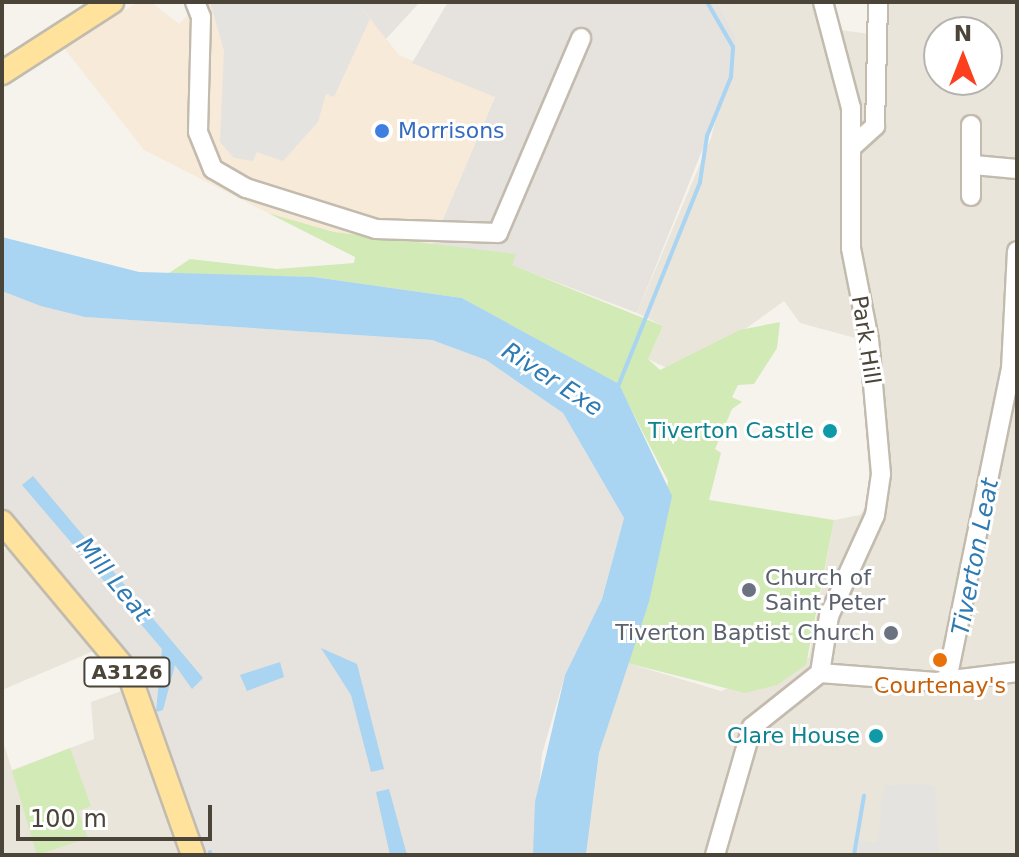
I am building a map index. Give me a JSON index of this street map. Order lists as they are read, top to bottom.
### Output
{
  "streets": {
    "main road": ["A3126"],
    "street": ["Park Hill"]
  },
  "water": ["River Exe", "Tiverton Leat", "Mill Leat"],
  "places": [
    "Morrisons",
    "Tiverton Castle",
    "Church of Saint Peter",
    "Tiverton Baptist Church",
    "Courtenay's",
    "Clare House"
  ],
  "scale_bar": "100 m",
  "north": "top"
}
